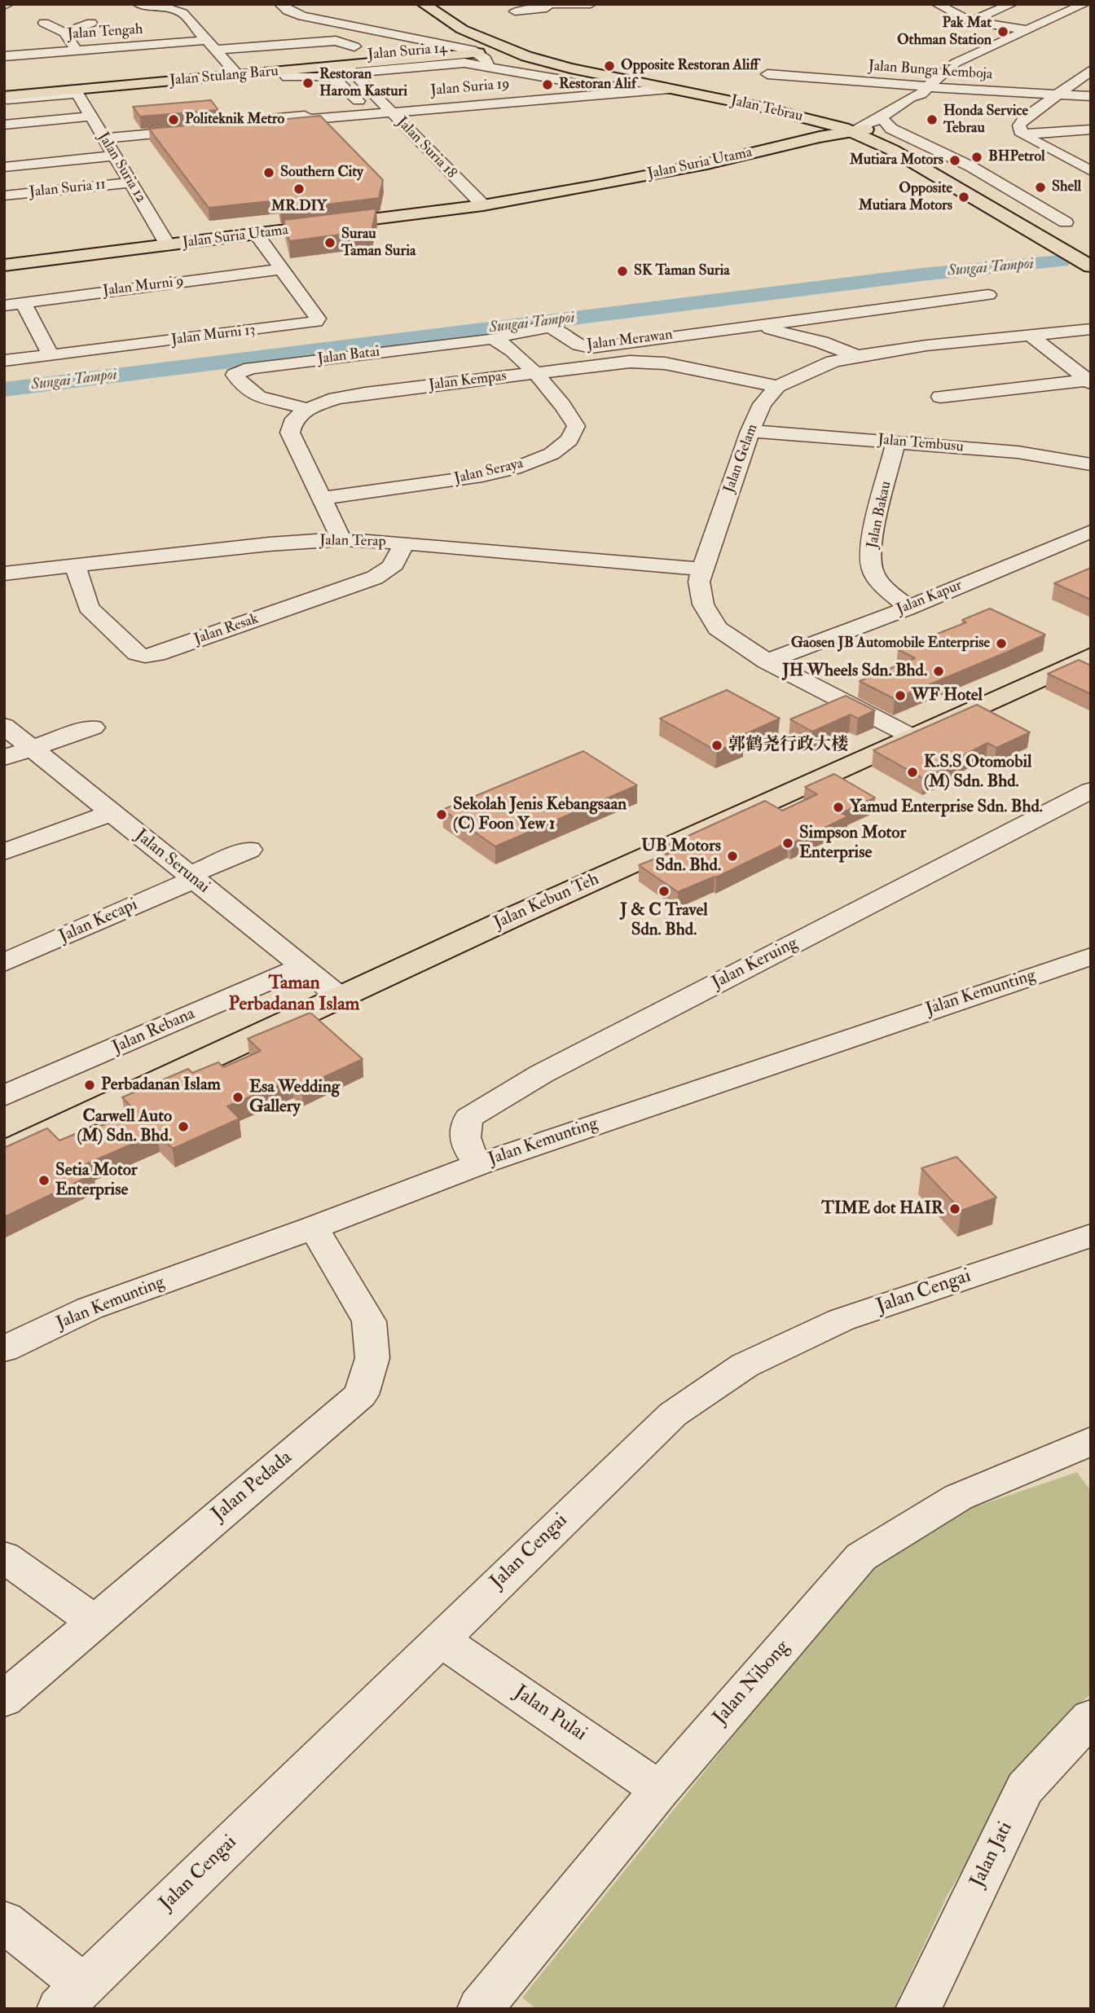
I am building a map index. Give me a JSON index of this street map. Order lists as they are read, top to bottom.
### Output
{
  "streets": {
    "main road": [
      "Jalan Stulang Baru",
      "Jalan Tebrau",
      "Jalan Suria Utama",
      "Jalan Kebun Teh"
    ],
    "street": [
      "Jalan Tengah",
      "Jalan Suria 14",
      "Jalan Bunga Kemboja",
      "Jalan Suria 19",
      "Jalan Suria 18",
      "Jalan Suria 12",
      "Jalan Suria 11",
      "Jalan Murni 9",
      "Jalan Murni 13",
      "Jalan Merawan",
      "Jalan Batai",
      "Jalan Kempas",
      "Jalan Tembusu",
      "Jalan Gelam",
      "Jalan Seraya",
      "Jalan Bakau",
      "Jalan Terap",
      "Jalan Kapur",
      "Jalan Resak",
      "Jalan Serunai",
      "Jalan Kecapi",
      "Jalan Keruing",
      "Jalan Kemunting",
      "Jalan Rebana",
      "Jalan Cengai",
      "Jalan Pedada",
      "Jalan Nibong",
      "Jalan Pulai",
      "Jalan Jati"
    ]
  },
  "crossings": [
    ["Jalan Suria 14", "Jalan Stulang Baru"],
    ["Jalan Suria 14", "Jalan Suria 18"],
    ["Jalan Stulang Baru", "Jalan Suria 18"],
    ["Jalan Stulang Baru", "Jalan Suria 12"],
    ["Jalan Suria 19", "Jalan Tebrau"],
    ["Jalan Suria 19", "Jalan Suria 18"],
    ["Jalan Suria 19", "Jalan Suria 12"],
    ["Jalan Tebrau", "Jalan Suria Utama"],
    ["Jalan Suria 18", "Jalan Suria Utama"],
    ["Jalan Suria Utama", "Jalan Suria 12"],
    ["Jalan Suria Utama", "Jalan Murni 13"],
    ["Jalan Suria 12", "Jalan Suria 11"],
    ["Jalan Murni 9", "Jalan Murni 13"],
    ["Jalan Merawan", "Jalan Gelam"],
    ["Jalan Batai", "Jalan Kempas"],
    ["Jalan Batai", "Jalan Seraya"],
    ["Jalan Kempas", "Jalan Gelam"],
    ["Jalan Kempas", "Jalan Seraya"],
    ["Jalan Tembusu", "Jalan Gelam"],
    ["Jalan Tembusu", "Jalan Bakau"],
    ["Jalan Gelam", "Jalan Terap"],
    ["Jalan Gelam", "Jalan Kapur"],
    ["Jalan Gelam", "Jalan Kebun Teh"],
    ["Jalan Bakau", "Jalan Kapur"],
    ["Jalan Terap", "Jalan Resak"],
    ["Jalan Serunai", "Jalan Kebun Teh"],
    ["Jalan Serunai", "Jalan Kecapi"],
    ["Jalan Serunai", "Jalan Rebana"],
    ["Jalan Keruing", "Jalan Kemunting"],
    ["Jalan Kemunting", "Jalan Pedada"],
    ["Jalan Cengai", "Jalan Pulai"],
    ["Jalan Nibong", "Jalan Pulai"]
  ],
  "districts": ["Taman Perbadanan Islam"],
  "water": ["Sungai Tampoi"],
  "places": [
    "Pak Mat Othman Station",
    "Opposite Restoran Aliff",
    "Restoran Harom Kasturi",
    "Restoran Alif",
    "Politeknik Metro",
    "Honda Service Tebrau",
    "BHPetrol",
    "Mutiara Motors",
    "Southern City",
    "Shell",
    "MR.DIY",
    "Opposite Mutiara Motors",
    "Surau Taman Suria",
    "SK Taman Suria",
    "Gaosen JB Automobile Enterprise",
    "JH Wheels Sdn. Bhd.",
    "WF Hotel",
    "郭鹤尧行政大楼",
    "K.S.S Otomobil (M) Sdn. Bhd.",
    "Yamud Enterprise Sdn. Bhd.",
    "Sekolah Jenis Kebangsaan (C) Foon Yew 1",
    "Simpson Motor Enterprise",
    "UB Motors Sdn. Bhd.",
    "J & C Travel Sdn. Bhd.",
    "Perbadanan Islam",
    "Esa Wedding Gallery",
    "Carwell Auto (M) Sdn. Bhd.",
    "Setia Motor Enterprise",
    "TIME dot HAIR"
  ]
}
